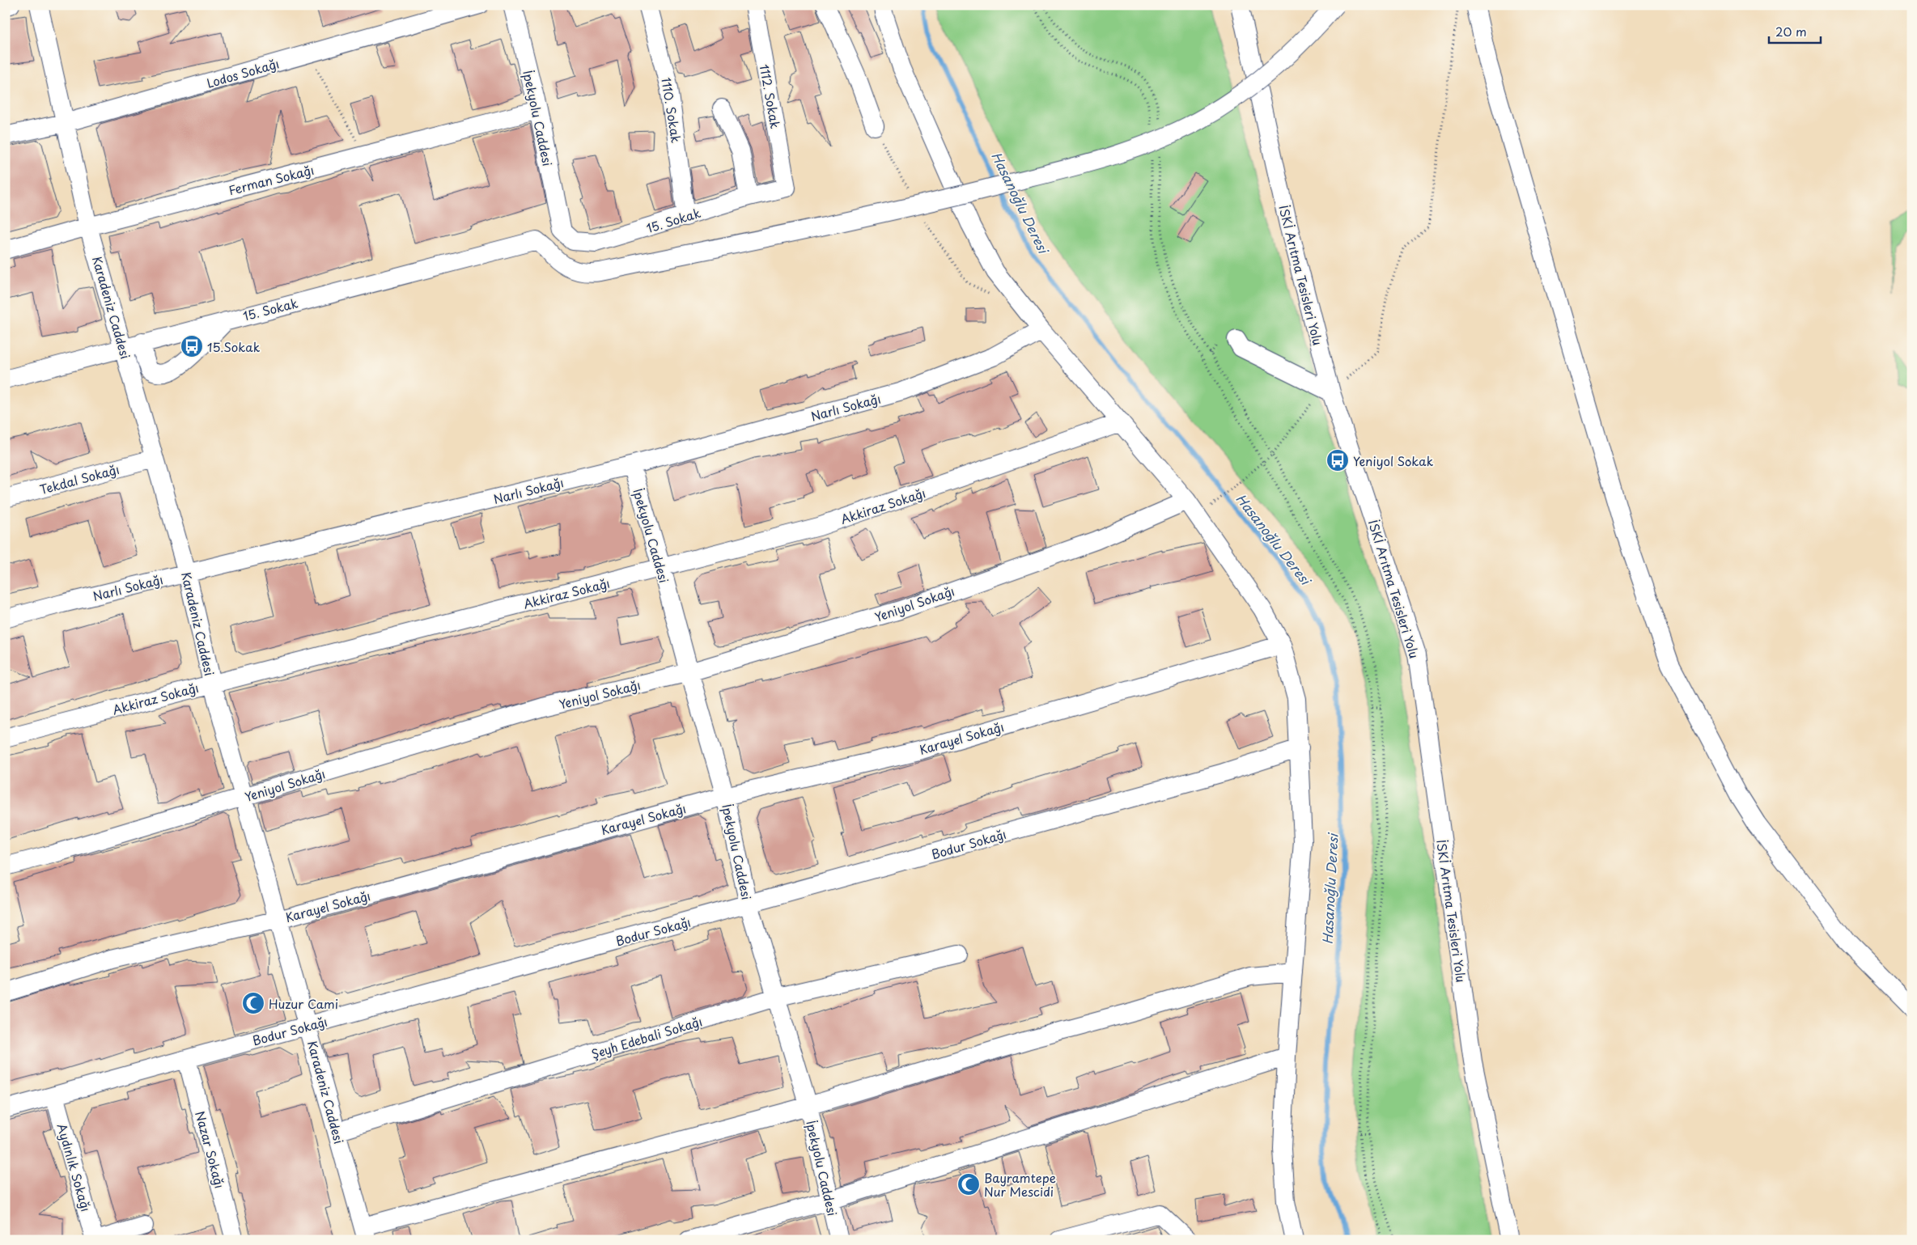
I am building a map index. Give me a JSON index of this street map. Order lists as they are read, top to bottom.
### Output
{
  "streets": {
    "street": [
      "Lodos Sokağı",
      "1112. Sokak",
      "1110. Sokak",
      "İpekyolu Caddesi",
      "Ferman Sokağı",
      "15. Sokak",
      "İSKİ Arıtma Tesisleri Yolu",
      "Karadeniz Caddesi",
      "Narlı Sokağı",
      "Tekdal Sokağı",
      "Akkiraz Sokağı",
      "Yeniyol Sokağı",
      "Karayel Sokağı",
      "Bodur Sokağı",
      "Şeyh Edebali Sokağı",
      "Nazar Sokağı",
      "Aydınlık Sokağı"
    ]
  },
  "crossings": [
    ["Lodos Sokağı", "Karadeniz Caddesi"],
    ["1112. Sokak", "15. Sokak"],
    ["1110. Sokak", "15. Sokak"],
    ["İpekyolu Caddesi", "Ferman Sokağı"],
    ["İpekyolu Caddesi", "15. Sokak"],
    ["İpekyolu Caddesi", "Narlı Sokağı"],
    ["İpekyolu Caddesi", "Akkiraz Sokağı"],
    ["İpekyolu Caddesi", "Yeniyol Sokağı"],
    ["İpekyolu Caddesi", "Karayel Sokağı"],
    ["İpekyolu Caddesi", "Bodur Sokağı"],
    ["İpekyolu Caddesi", "Şeyh Edebali Sokağı"],
    ["Ferman Sokağı", "Karadeniz Caddesi"],
    ["15. Sokak", "Karadeniz Caddesi"],
    ["Karadeniz Caddesi", "Narlı Sokağı"],
    ["Karadeniz Caddesi", "Tekdal Sokağı"],
    ["Karadeniz Caddesi", "Akkiraz Sokağı"],
    ["Karadeniz Caddesi", "Yeniyol Sokağı"],
    ["Karadeniz Caddesi", "Karayel Sokağı"],
    ["Karadeniz Caddesi", "Bodur Sokağı"],
    ["Karadeniz Caddesi", "Şeyh Edebali Sokağı"],
    ["Bodur Sokağı", "Nazar Sokağı"],
    ["Bodur Sokağı", "Aydınlık Sokağı"]
  ],
  "water": ["Hasanoğlu Deresi"],
  "places": {
    "bus stop": ["15.Sokak", "Yeniyol Sokak"],
    "mosque": ["Huzur Cami", "Bayramtepe Nur Mescidi"]
  },
  "scale_bar": "20 m"
}
